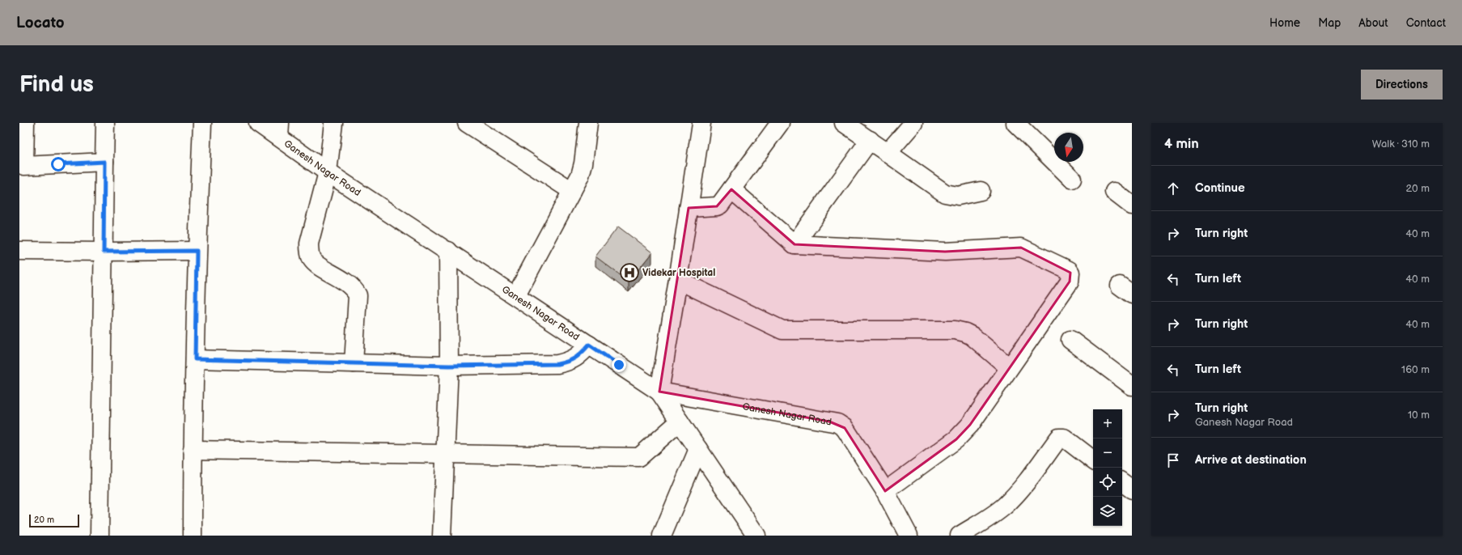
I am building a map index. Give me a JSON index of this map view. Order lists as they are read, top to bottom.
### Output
{
  "streets": {
    "street": ["Ganesh Nagar Road"]
  },
  "places": {
    "hospital": ["Videkar Hospital"]
  },
  "scale_bar": "20 m",
  "north": "bottom",
  "page": {
    "header": "Locato",
    "nav": [
      "Home",
      "Map",
      "About",
      "Contact"
    ],
    "buttons": "Directions",
    "title": "Find us",
    "heading": ["4 min", "Walk · 310 m"],
    "list": [
      ["Continue", "20 m"],
      ["Turn right", "40 m"],
      ["Turn left", "40 m"],
      ["Turn right", "40 m"],
      ["Turn left", "160 m"],
      ["Turn right", "Ganesh Nagar Road", "10 m"],
      "Arrive at destination"
    ],
    "map_buttons": ["+", "−"],
    "scale": "20 m"
  }
}
